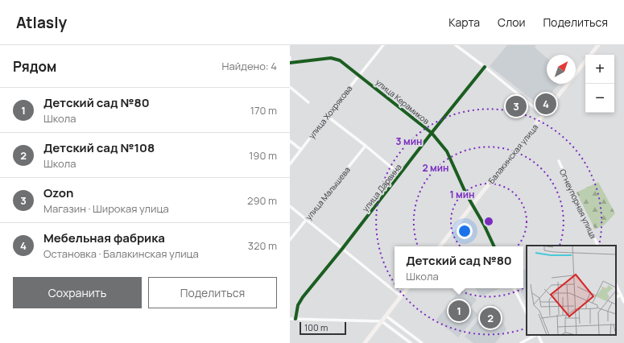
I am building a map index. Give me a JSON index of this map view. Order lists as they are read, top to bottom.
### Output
{
  "streets": {
    "main road": ["Балакинская улица"],
    "street": [
      "улица Керамиков",
      "улица Хохрякова",
      "улица Дарвина",
      "улица Малышева",
      "Огнеупорная улица"
    ]
  },
  "crossings": [
    ["улица Керамиков", "улица Хохрякова"],
    ["улица Керамиков", "Балакинская улица"],
    ["улица Керамиков", "улица Дарвина"]
  ],
  "scale_bar": "100 m",
  "north": "top right",
  "page": {
    "header": "Atlasly",
    "nav": ["Карта", "Слои", "Поделиться"],
    "heading": ["Рядом", "Найдено: 4"],
    "map_buttons": ["+", "−"],
    "list": [
      {
        "mark": "1",
        "name": "Детский сад №80",
        "note": "Школа",
        "value": "170 m"
      },
      {
        "mark": "2",
        "name": "Детский сад №108",
        "note": "Школа",
        "value": "190 m"
      },
      {
        "mark": "3",
        "name": "Ozon",
        "note": "Магазин · Широкая улица",
        "value": "290 m"
      },
      {
        "mark": "4",
        "name": "Мебельная фабрика",
        "note": "Остановка · Балакинская улица",
        "value": "320 m"
      }
    ],
    "pins": [
      "4",
      "3",
      "1",
      "2"
    ],
    "popup": ["Детский сад №80", "Школа"],
    "buttons": ["Сохранить", "Поделиться"],
    "scale": "100 m"
  },
  "rings": ["3 мин", "2 мин", "1 мин"]
}
